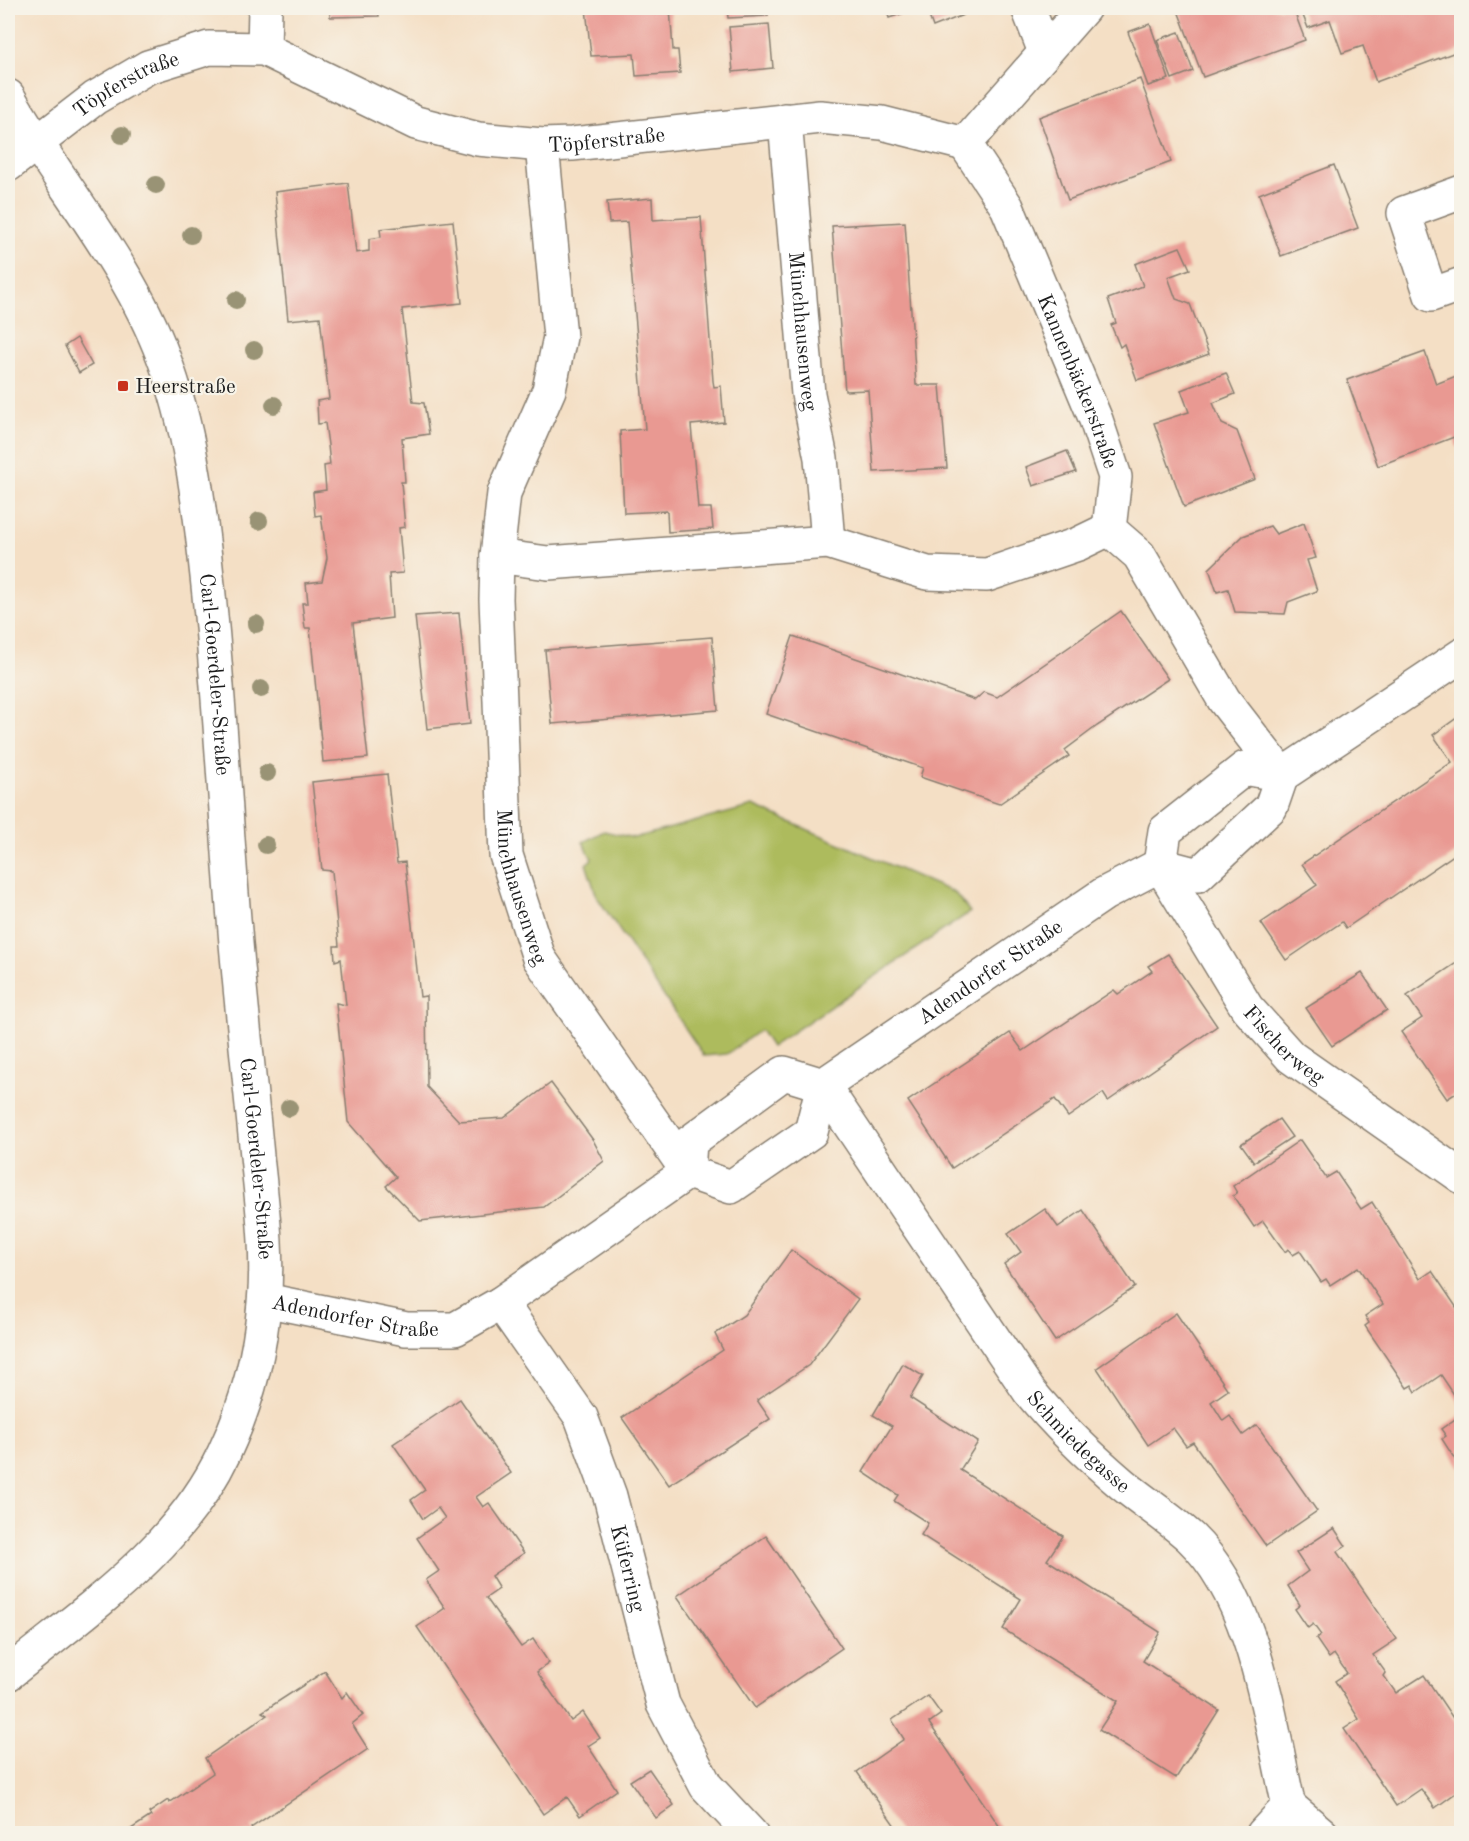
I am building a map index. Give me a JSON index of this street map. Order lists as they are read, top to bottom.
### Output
{
  "streets": {
    "street": [
      "Töpferstraße",
      "Münchhausenweg",
      "Kannenbäckerstraße",
      "Carl-Goerdeler-Straße",
      "Adendorfer Straße",
      "Fischerweg",
      "Schmiedegasse",
      "Küferring"
    ]
  },
  "crossings": [
    ["Töpferstraße", "Münchhausenweg"],
    ["Töpferstraße", "Kannenbäckerstraße"],
    ["Töpferstraße", "Carl-Goerdeler-Straße"],
    ["Münchhausenweg", "Adendorfer Straße"],
    ["Carl-Goerdeler-Straße", "Adendorfer Straße"],
    ["Adendorfer Straße", "Fischerweg"],
    ["Adendorfer Straße", "Schmiedegasse"],
    ["Adendorfer Straße", "Küferring"]
  ],
  "places": {
    "transit": ["Heerstraße"]
  }
}
